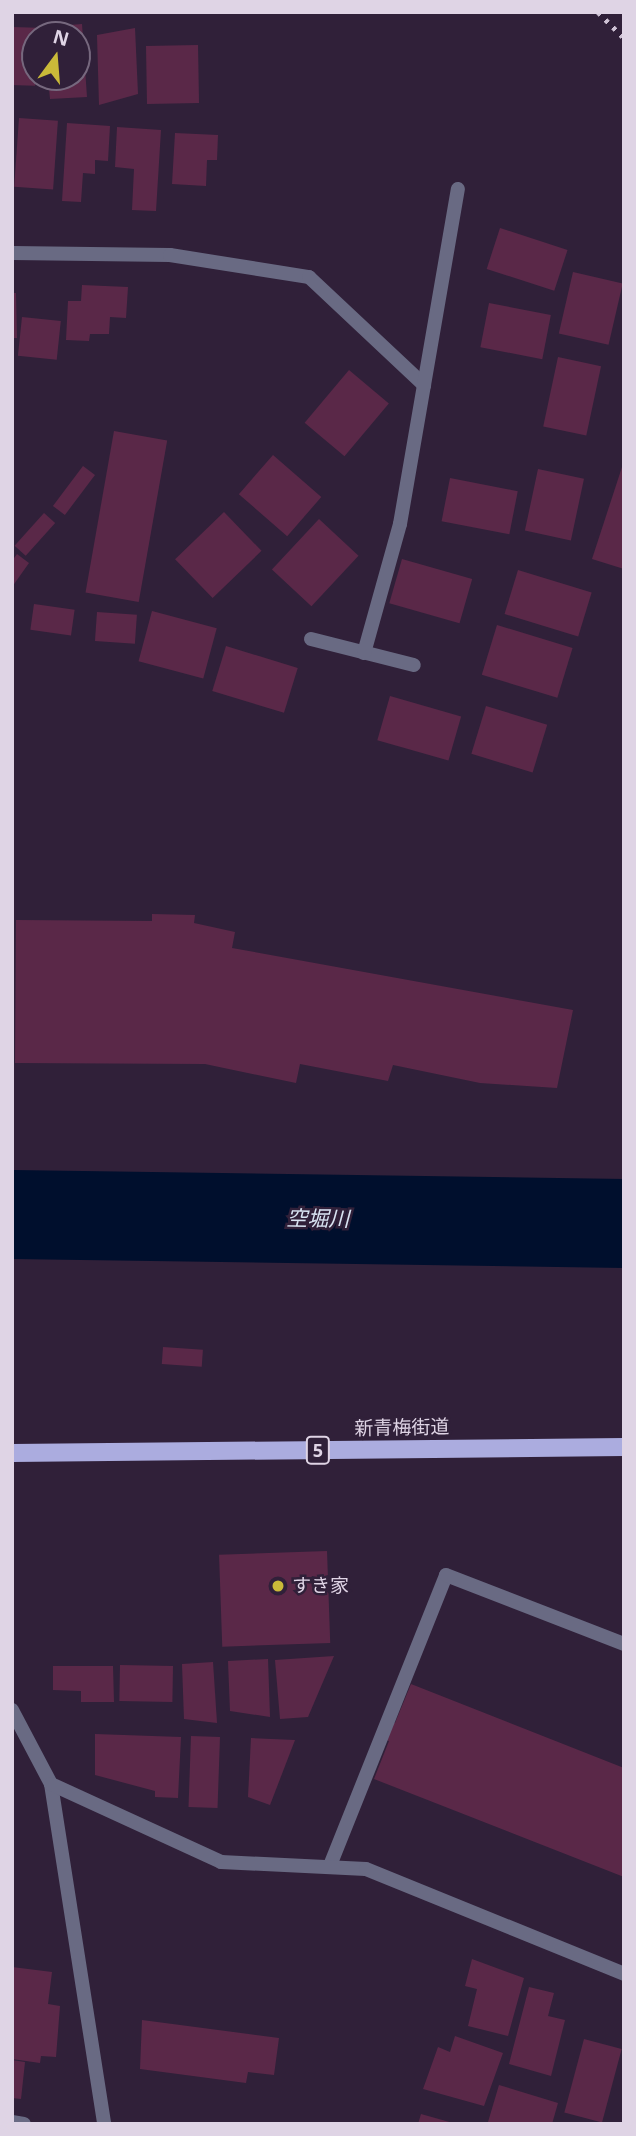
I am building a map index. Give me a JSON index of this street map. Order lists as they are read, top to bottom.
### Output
{
  "streets": {
    "main road": ["新青梅街道", "5"]
  },
  "water": ["空堀川"],
  "places": ["すき家"],
  "north": "top"
}
